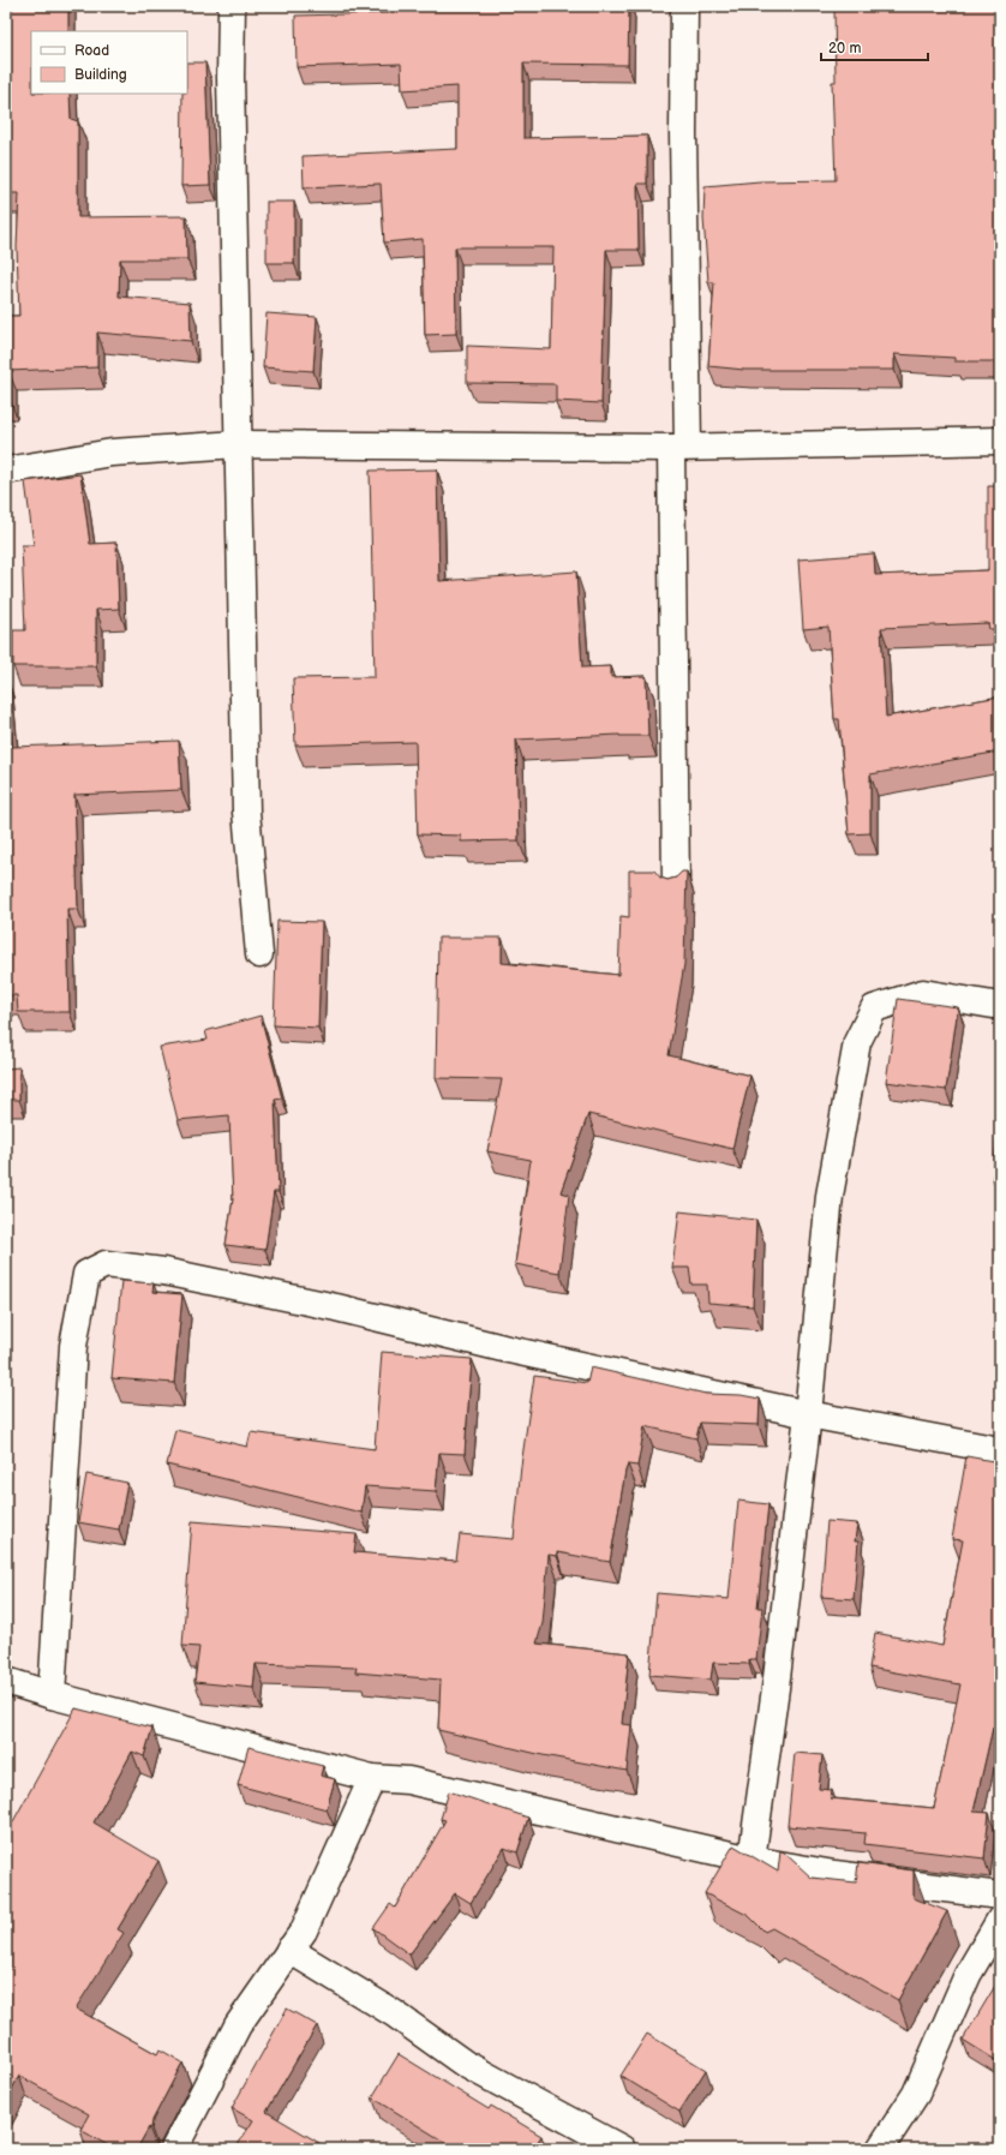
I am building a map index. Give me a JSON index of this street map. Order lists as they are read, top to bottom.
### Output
{
  "legend": ["Road", "Building"],
  "scale_bar": "20 m"
}
